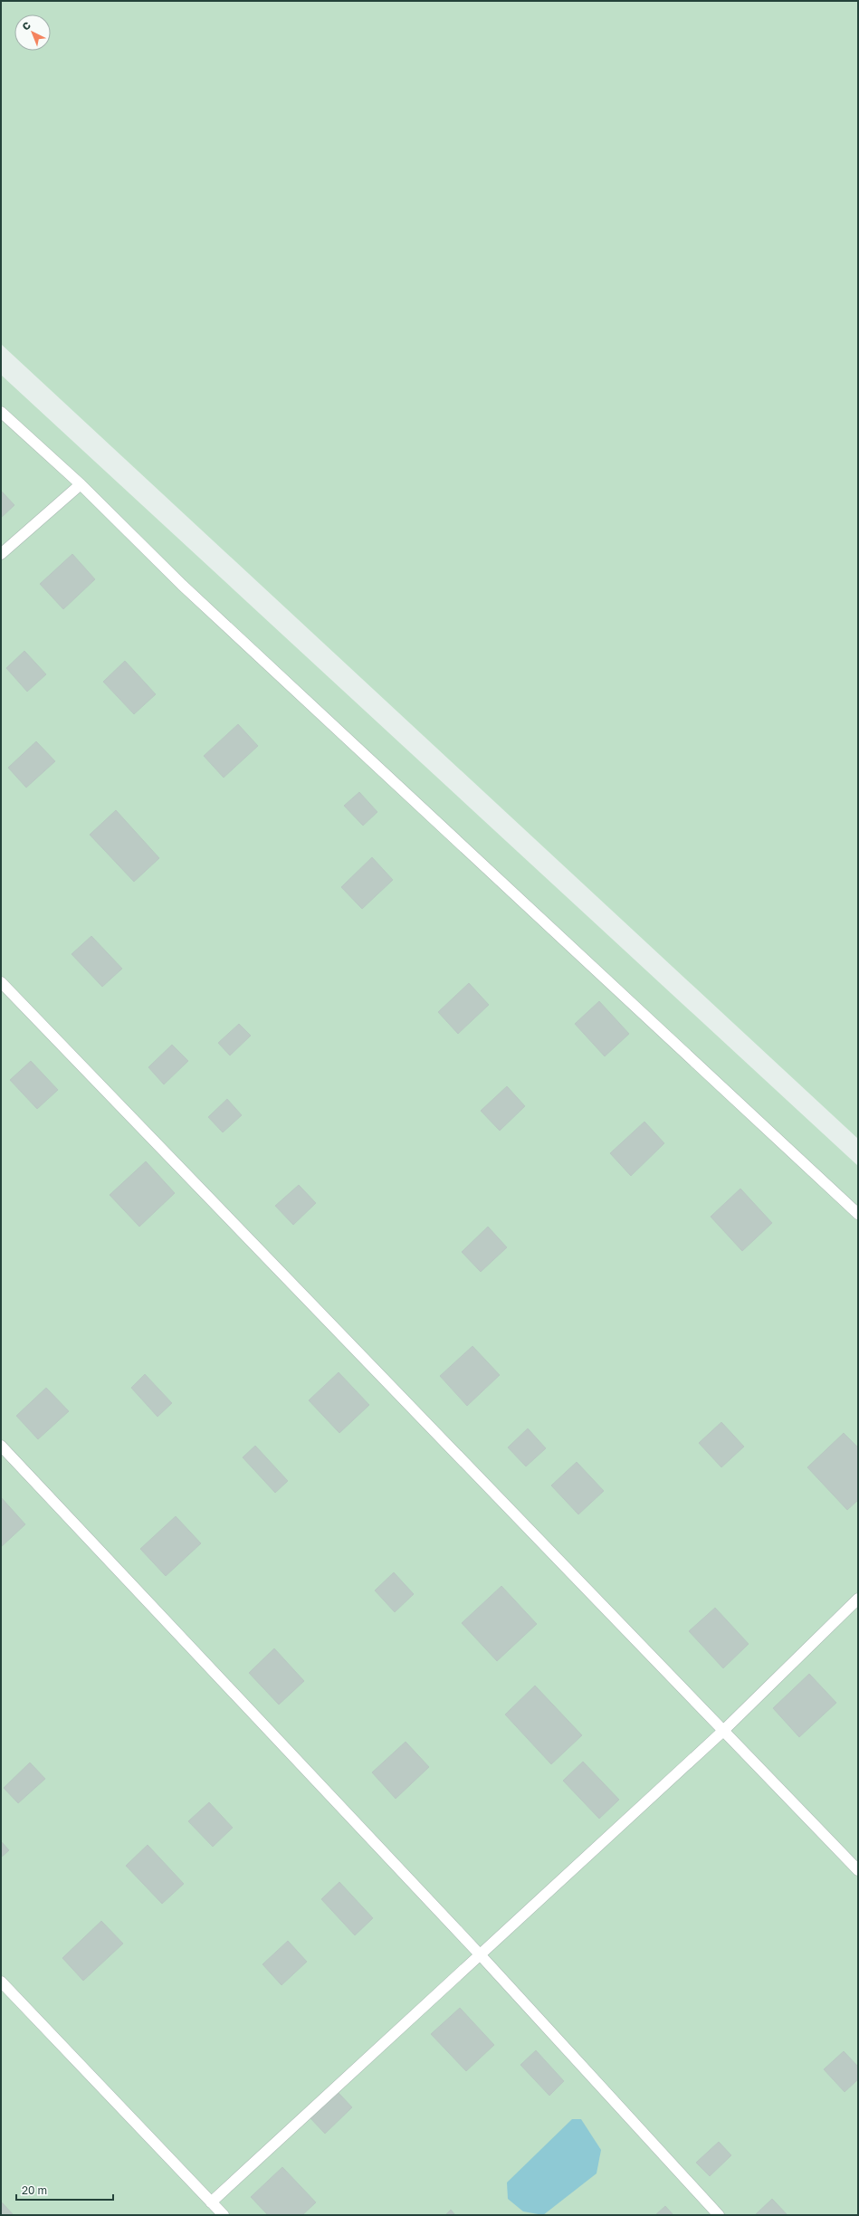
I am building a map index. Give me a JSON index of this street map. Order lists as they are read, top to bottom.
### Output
{
  "scale_bar": "20 m",
  "north": "top left"
}
